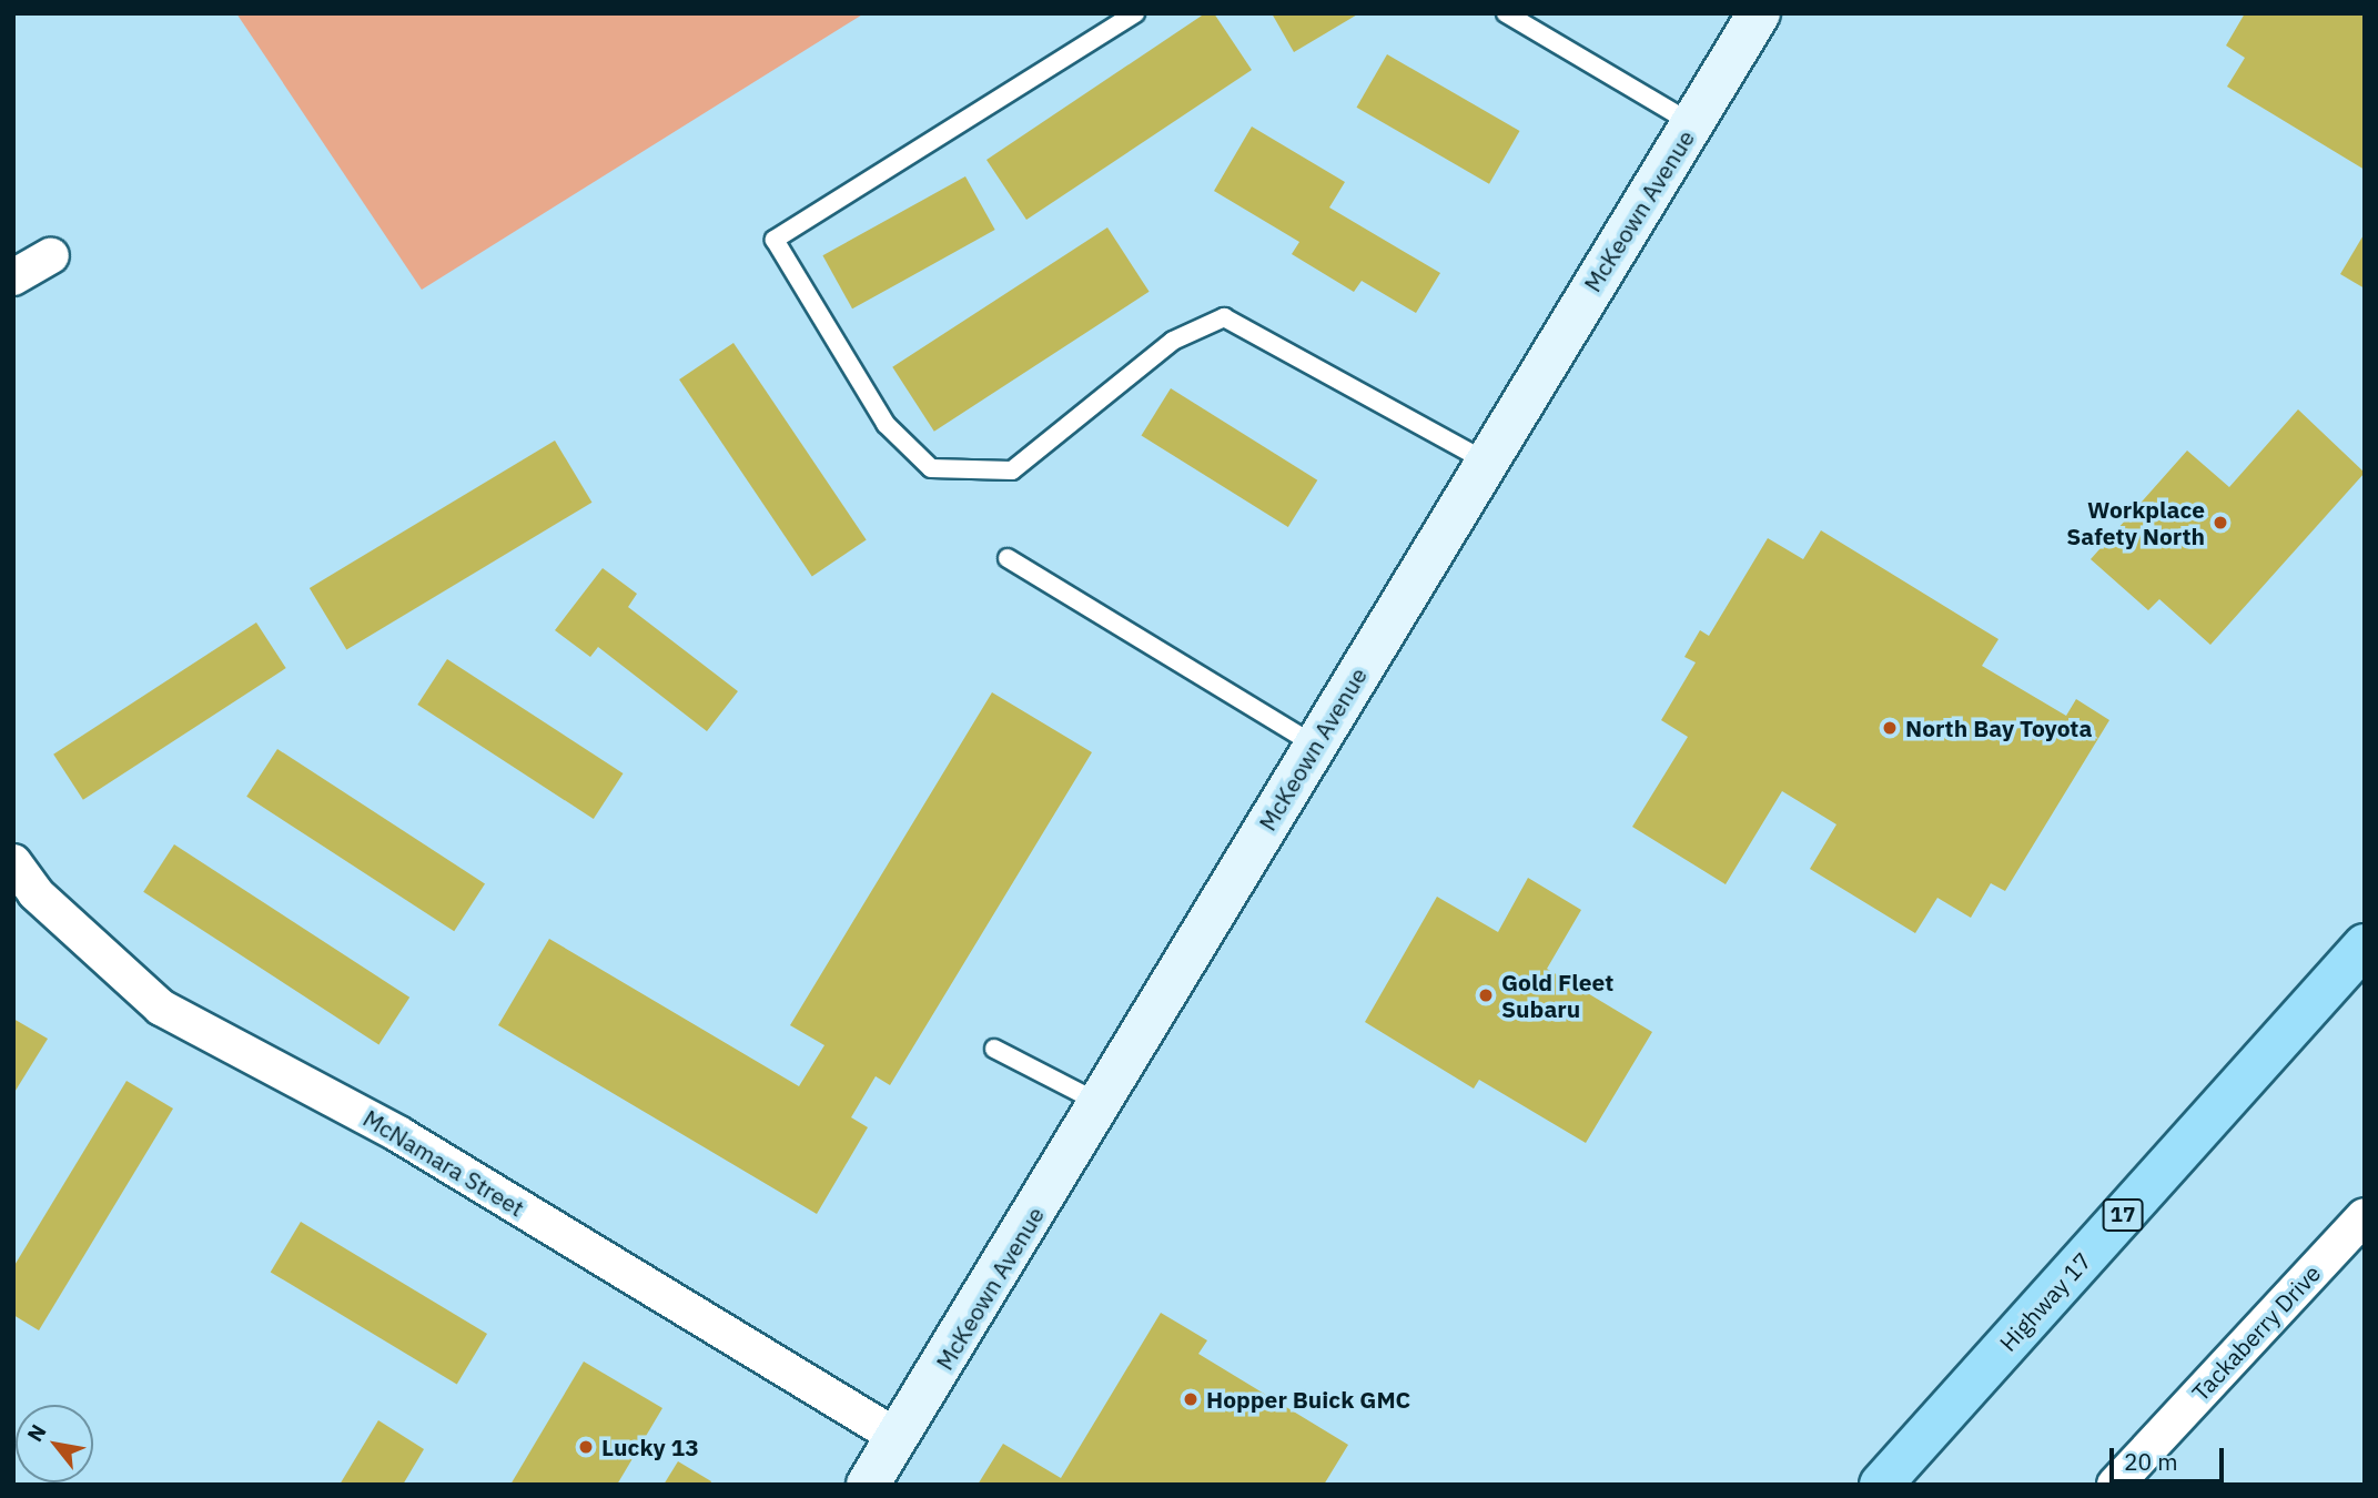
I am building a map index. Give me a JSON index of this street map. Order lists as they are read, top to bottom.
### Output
{
  "streets": {
    "highway": ["17", "Highway 17"],
    "street": ["McKeown Avenue", "McNamara Street", "Tackaberry Drive"]
  },
  "crossings": [
    ["McKeown Avenue", "McNamara Street"]
  ],
  "places": [
    "Workplace Safety North",
    "North Bay Toyota",
    "Gold Fleet Subaru",
    "Hopper Buick GMC",
    "Lucky 13"
  ],
  "scale_bar": "20 m",
  "north": "top left"
}
